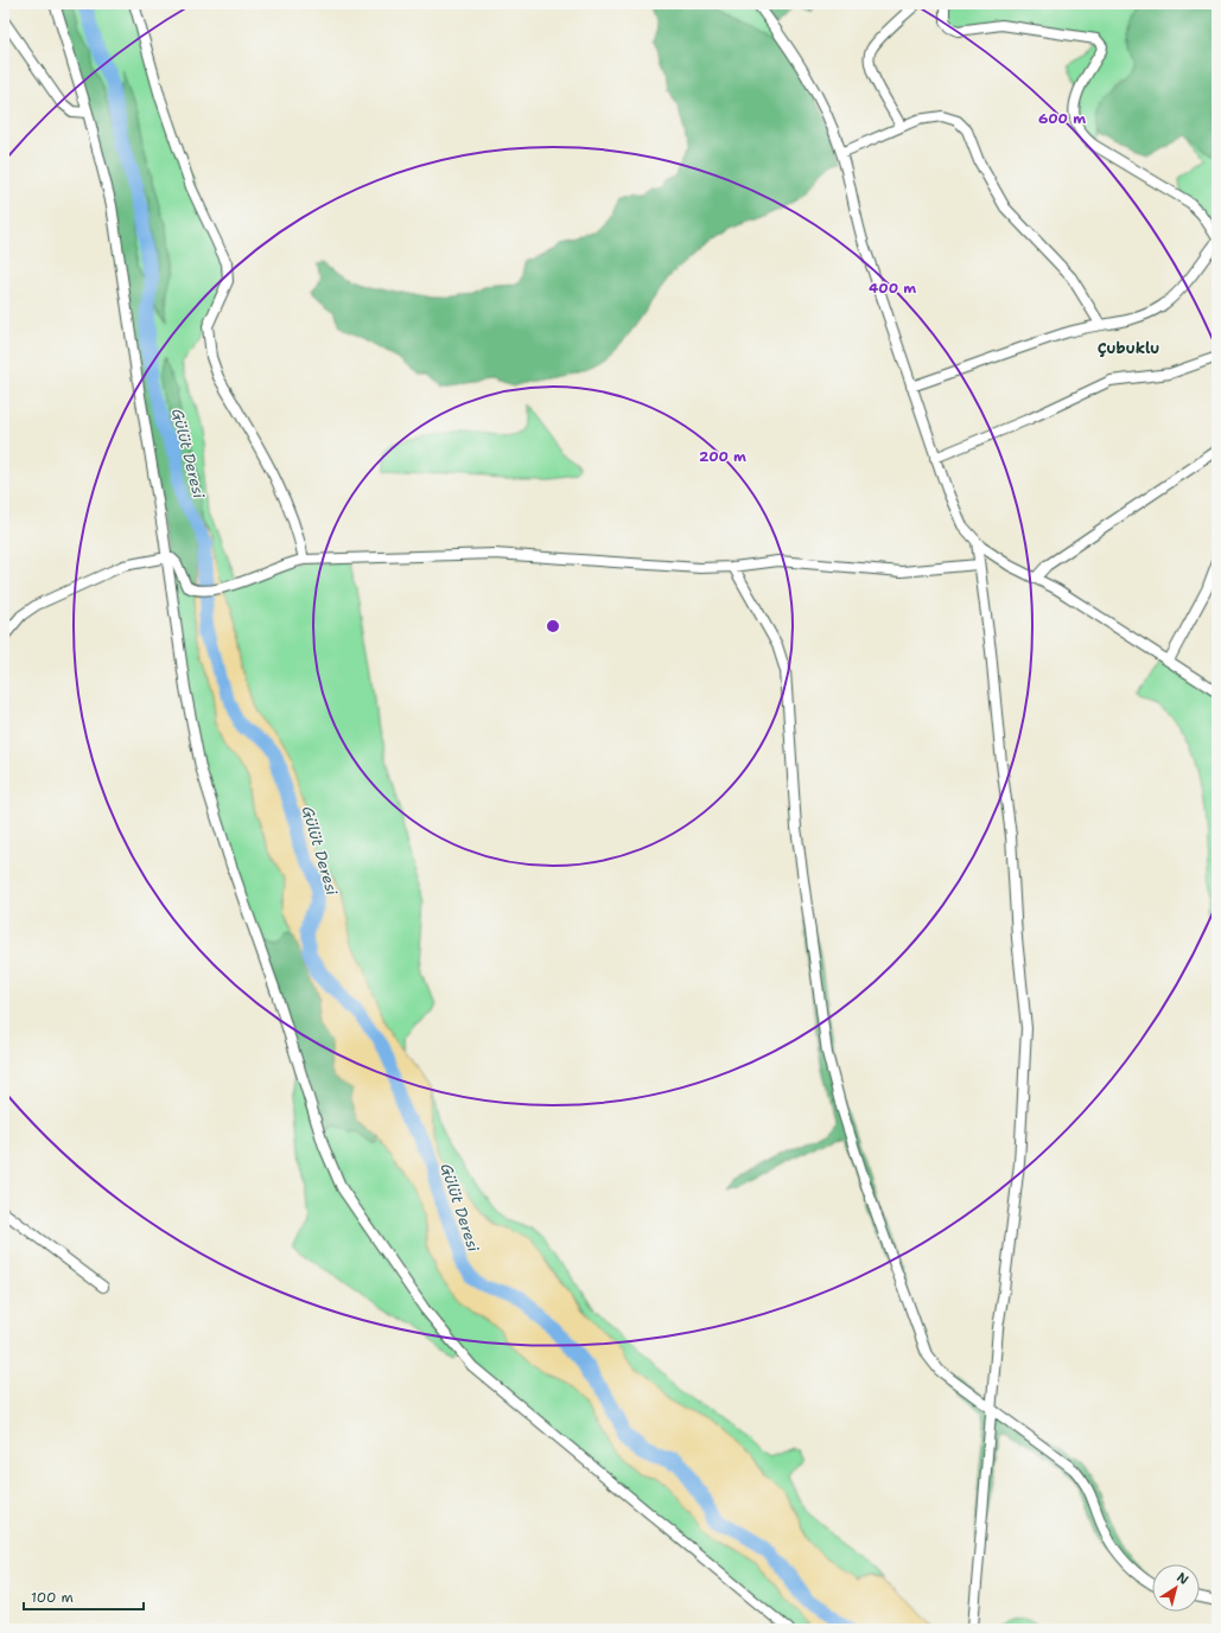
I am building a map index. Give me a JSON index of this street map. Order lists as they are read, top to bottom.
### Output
{
  "districts": ["Çubuklu"],
  "water": ["Gülüt Deresi"],
  "scale_bar": "100 m",
  "north": "top right",
  "rings": ["600 m", "400 m", "200 m"]
}
